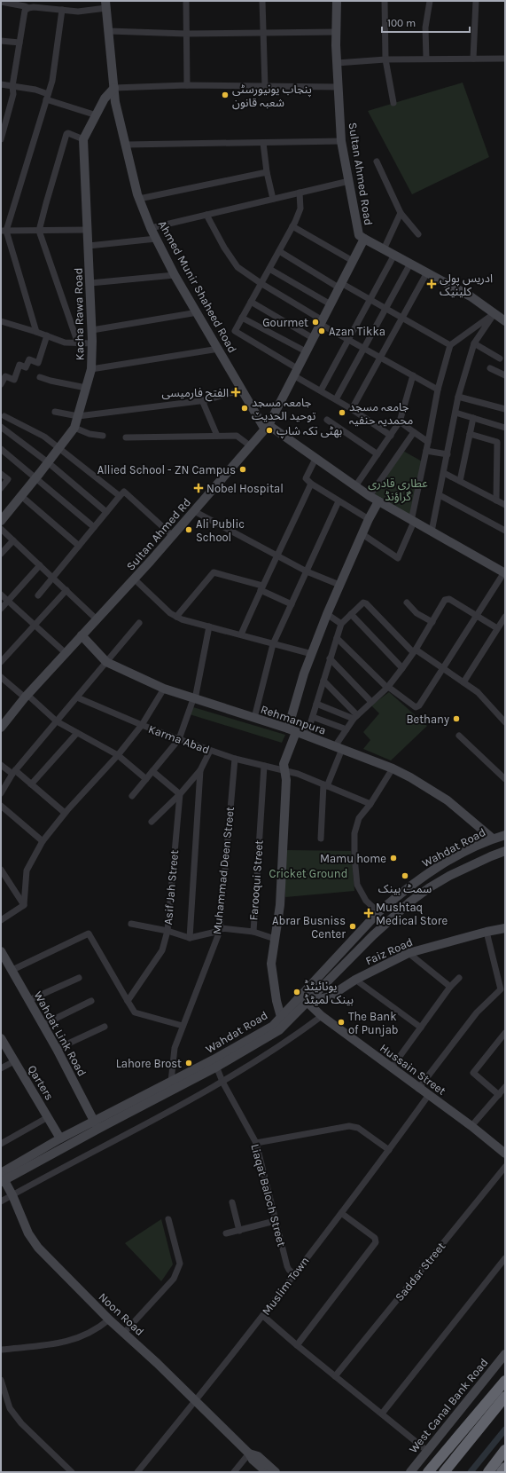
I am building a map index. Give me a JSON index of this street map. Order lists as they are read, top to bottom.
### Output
{
  "streets": {
    "street": [
      "Sultan Ahmed Road",
      "Ahmed Munir Shaheed Road",
      "Kacha Rawa Road",
      "Sultan Ahmed Rd",
      "Rehmanpura",
      "Karma Abad",
      "Wahdat Road",
      "Muhammad Deen Street",
      "Farooqui Street",
      "Asif Jah Street",
      "Faiz Road",
      "Wahdat Link Road",
      "Hussain Street",
      "Qarters",
      "Liaqat Baloch Street",
      "Saddar Street",
      "Muslim Town",
      "Noon Road",
      "West Canal Bank Road"
    ]
  },
  "crossings": [
    ["Sultan Ahmed Road", "Ahmed Munir Shaheed Road"],
    ["Sultan Ahmed Road", "Sultan Ahmed Rd"],
    ["Ahmed Munir Shaheed Road", "Sultan Ahmed Rd"],
    ["Sultan Ahmed Rd", "Rehmanpura"],
    ["Rehmanpura", "Wahdat Road"],
    ["Karma Abad", "Muhammad Deen Street"],
    ["Karma Abad", "Farooqui Street"],
    ["Wahdat Road", "Muhammad Deen Street"],
    ["Wahdat Road", "Faiz Road"],
    ["Wahdat Road", "Wahdat Link Road"],
    ["Wahdat Road", "Hussain Street"],
    ["Wahdat Road", "Qarters"],
    ["Wahdat Road", "Liaqat Baloch Street"],
    ["Wahdat Road", "Noon Road"],
    ["Muhammad Deen Street", "Farooqui Street"],
    ["Faiz Road", "Hussain Street"],
    ["Hussain Street", "Muslim Town"],
    ["Liaqat Baloch Street", "Muslim Town"],
    ["Muslim Town", "Noon Road"]
  ],
  "parks": ["عطاری قادری گراؤنڈ", "Cricket Ground"],
  "places": {
    "other": [
      "پنجاب یونیورسٹی شعبہ قانون",
      "Gourmet",
      "Azan Tikka",
      "جامعہ مسجد توحید الحدیٽ",
      "جامعہ مسجد محمدیہ حنفیہ",
      "بھٹی تکہ شاپ",
      "Allied School - ZN Campus",
      "Ali Public School",
      "Bethany",
      "Mamu home",
      "سمٹ بینک",
      "Abrar Busniss Center",
      "یونائیٹڈ بینک لمیٹڈ",
      "The Bank of Punjab",
      "Lahore Brost"
    ],
    "health": [
      "ادریس پولی کلینیک",
      "الفتح فارمیسی",
      "Nobel Hospital",
      "Mushtaq Medical Store"
    ]
  },
  "scale_bar": "100 m"
}
